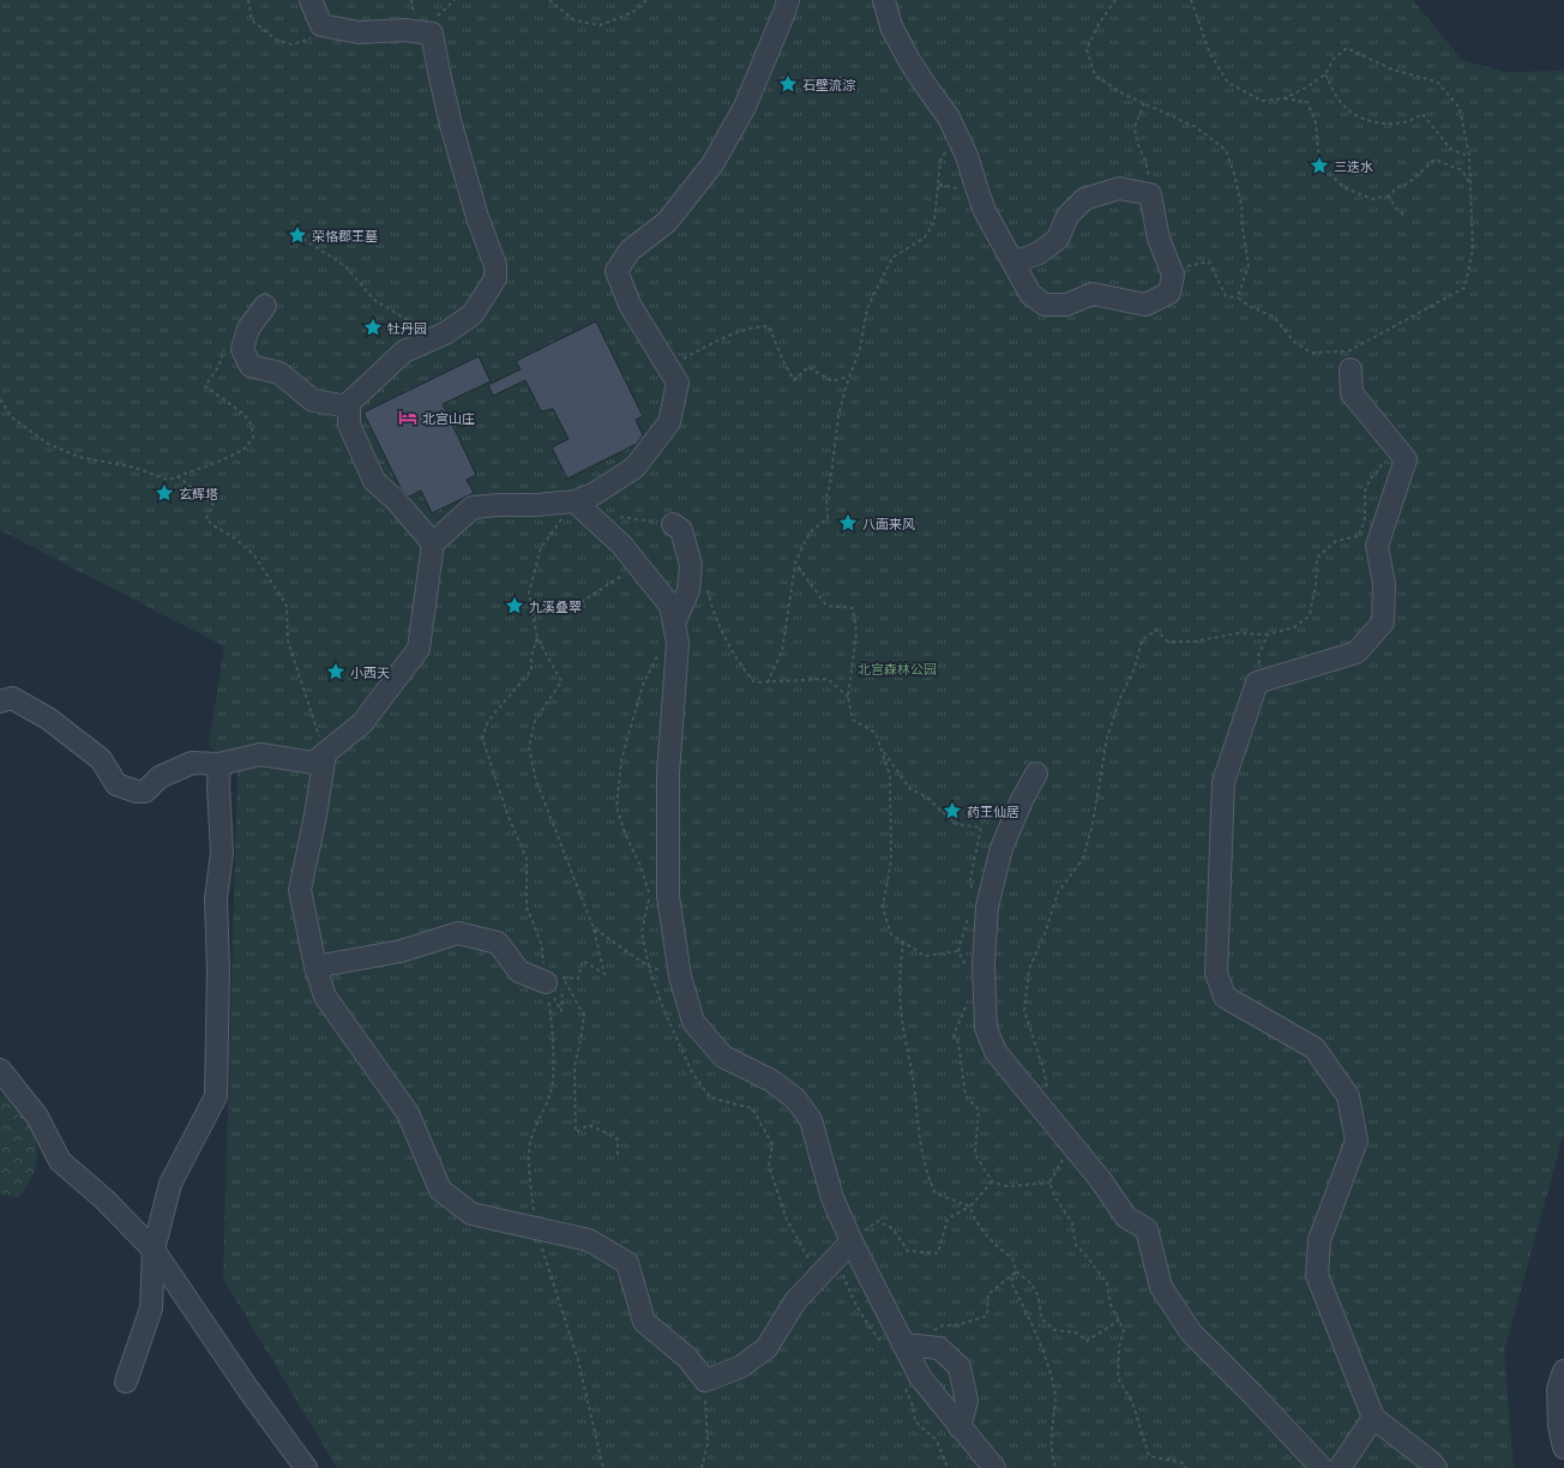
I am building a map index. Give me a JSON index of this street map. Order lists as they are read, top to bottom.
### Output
{
  "parks": ["北宫森林公园"],
  "places": {
    "place": [
      "石壁流淙",
      "三迭水",
      "荣恪郡王墓",
      "牡丹园",
      "玄辉塔",
      "八面来风",
      "九溪叠翠",
      "小西天",
      "药王仙居"
    ],
    "hotel": ["北宫山庄"]
  }
}
